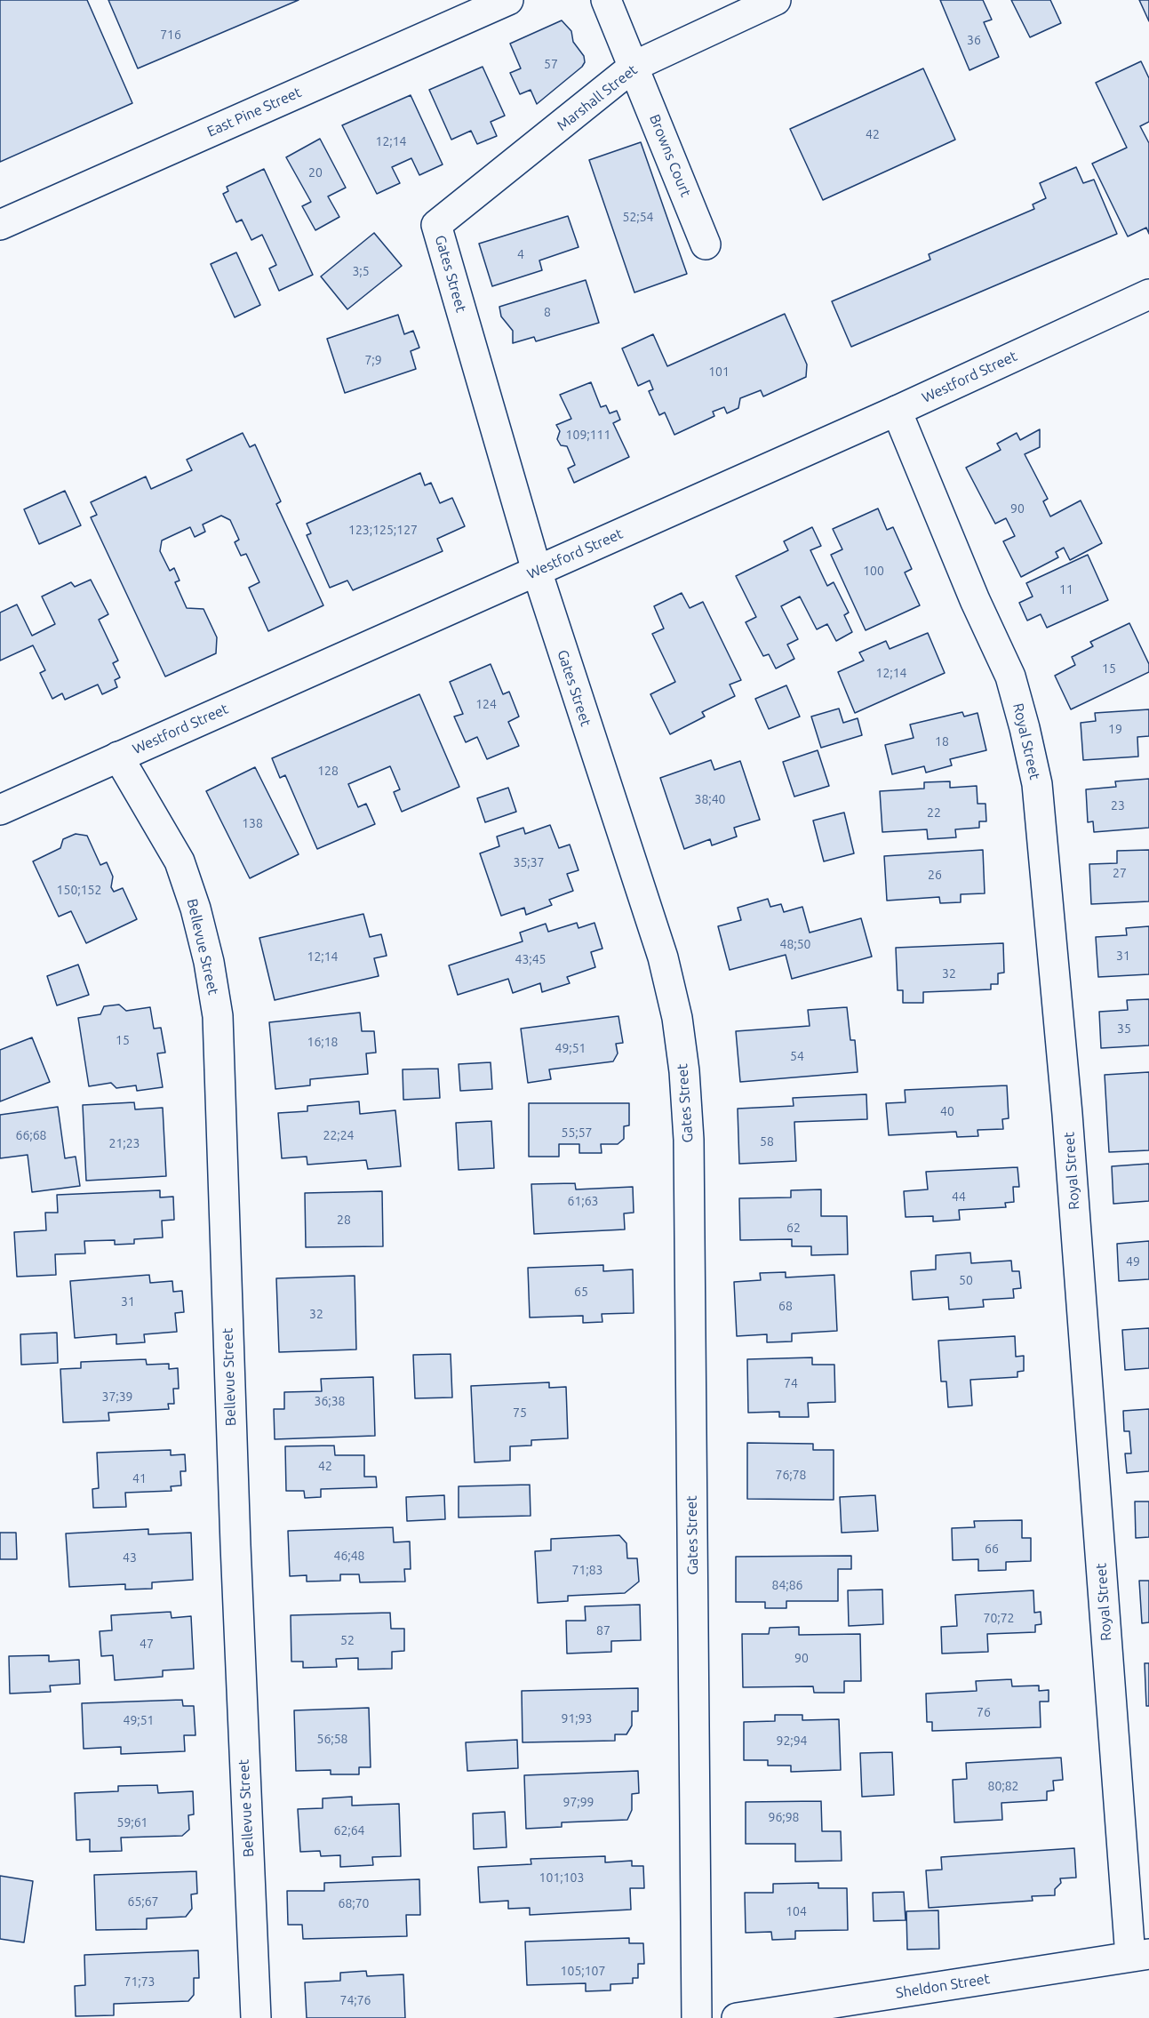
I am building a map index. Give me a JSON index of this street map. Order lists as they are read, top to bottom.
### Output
{
  "streets": {
    "street": [
      "Marshall Street",
      "East Pine Street",
      "Browns Court",
      "Gates Street",
      "Westford Street",
      "Royal Street",
      "Bellevue Street",
      "Sheldon Street"
    ]
  },
  "crossings": [
    ["Marshall Street", "Browns Court"],
    ["Marshall Street", "Gates Street"],
    ["Gates Street", "Westford Street"],
    ["Westford Street", "Royal Street"],
    ["Westford Street", "Bellevue Street"],
    ["Royal Street", "Sheldon Street"]
  ],
  "house_numbers": [
    "716",
    "36",
    "57",
    "42",
    "12;14",
    "20",
    "52;54",
    "4",
    "3;5",
    "8",
    "7;9",
    "101",
    "109;111",
    "90",
    "123;125;127",
    "100",
    "11",
    "15",
    "12;14",
    "124",
    "19",
    "18",
    "128",
    "38;40",
    "23",
    "22",
    "138",
    "35;37",
    "27",
    "26",
    "150;152",
    "48;50",
    "31",
    "12;14",
    "43;45",
    "32",
    "35",
    "15",
    "16;18",
    "49;51",
    "54",
    "40",
    "55;57",
    "66;68",
    "22;24",
    "58",
    "21;23",
    "44",
    "61;63",
    "28",
    "62",
    "49",
    "50",
    "65",
    "31",
    "68",
    "32",
    "74",
    "37;39",
    "36;38",
    "75",
    "42",
    "76;78",
    "41",
    "66",
    "46;48",
    "43",
    "71;83",
    "84;86",
    "70;72",
    "87",
    "52",
    "47",
    "90",
    "76",
    "91;93",
    "49;51",
    "56;58",
    "92;94",
    "80;82",
    "97;99",
    "96;98",
    "59;61",
    "62;64",
    "101;103",
    "65;67",
    "68;70",
    "104",
    "105;107",
    "71;73",
    "74;76"
  ]
}
